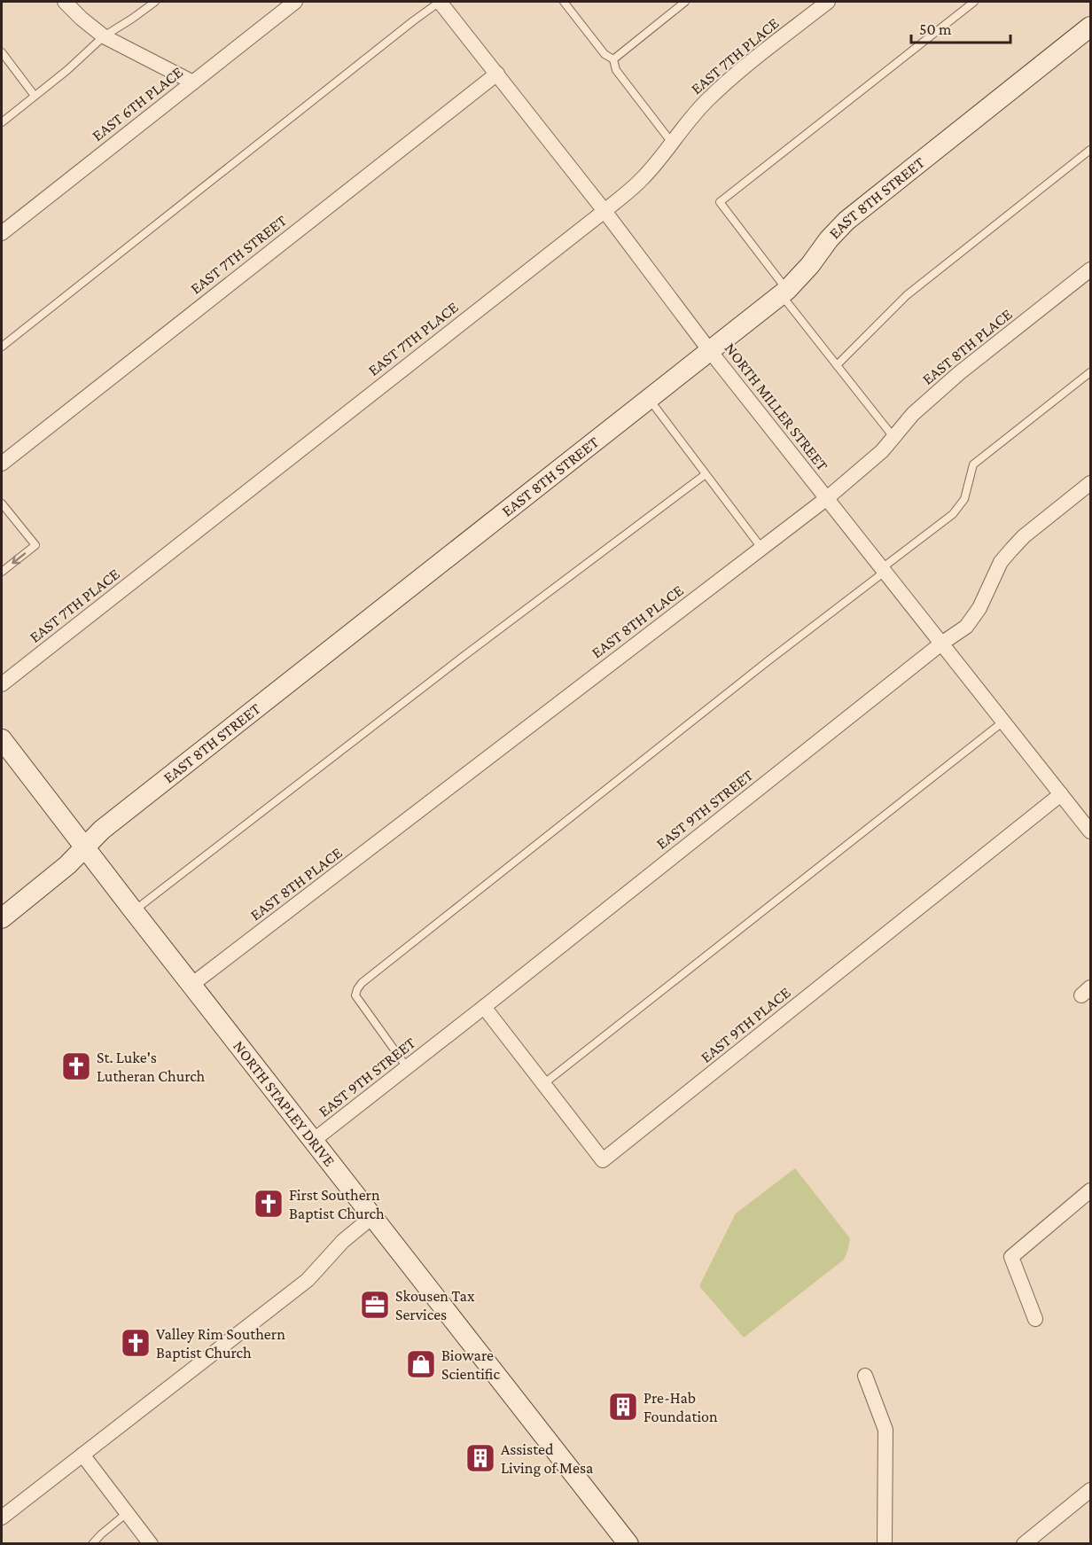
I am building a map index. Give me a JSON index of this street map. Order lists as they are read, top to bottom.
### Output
{
  "streets": {
    "street": [
      "EAST 7TH PLACE",
      "EAST 6TH PLACE",
      "EAST 8TH STREET",
      "EAST 7TH STREET",
      "EAST 8TH PLACE",
      "NORTH MILLER STREET",
      "EAST 9TH STREET",
      "EAST 9TH PLACE",
      "NORTH STAPLEY DRIVE"
    ]
  },
  "crossings": [
    ["EAST 7TH PLACE", "NORTH MILLER STREET"],
    ["EAST 8TH STREET", "NORTH MILLER STREET"],
    ["EAST 8TH STREET", "NORTH STAPLEY DRIVE"],
    ["EAST 7TH STREET", "NORTH MILLER STREET"],
    ["EAST 8TH PLACE", "NORTH MILLER STREET"],
    ["EAST 8TH PLACE", "NORTH STAPLEY DRIVE"],
    ["NORTH MILLER STREET", "EAST 9TH STREET"],
    ["NORTH MILLER STREET", "EAST 9TH PLACE"],
    ["EAST 9TH STREET", "EAST 9TH PLACE"],
    ["EAST 9TH STREET", "NORTH STAPLEY DRIVE"]
  ],
  "places": {
    "church": ["St. Luke's Lutheran Church", "First Southern Baptist Church", "Valley Rim Southern Baptist Church"],
    "office": ["Skousen Tax Services"],
    "shop": ["Bioware Scientific"],
    "building": ["Pre-Hab Foundation", "Assisted Living of Mesa"]
  },
  "scale_bar": "50 m"
}
